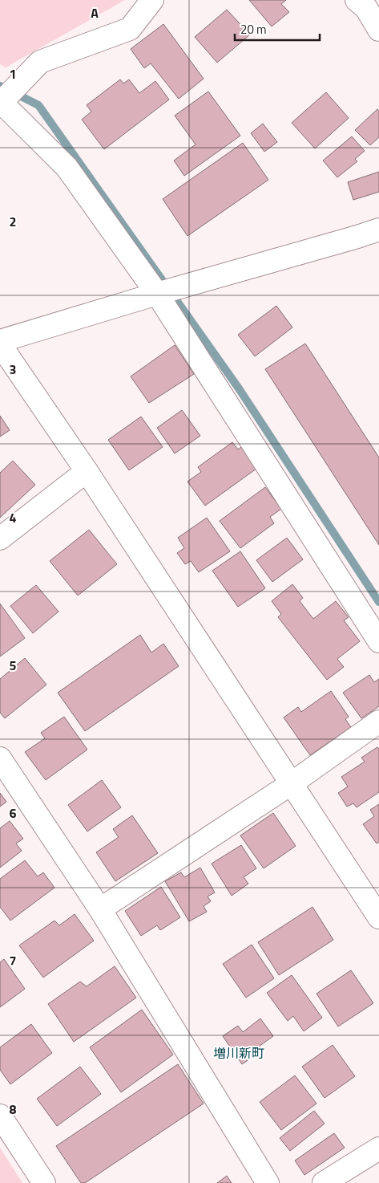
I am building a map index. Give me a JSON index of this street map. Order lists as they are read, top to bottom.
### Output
{
  "districts": ["増川新町"],
  "scale_bar": "20 m",
  "grid": {
    "columns": ["A"],
    "rows": [
      "1",
      "2",
      "3",
      "4",
      "5",
      "6",
      "7",
      "8"
    ]
  }
}
